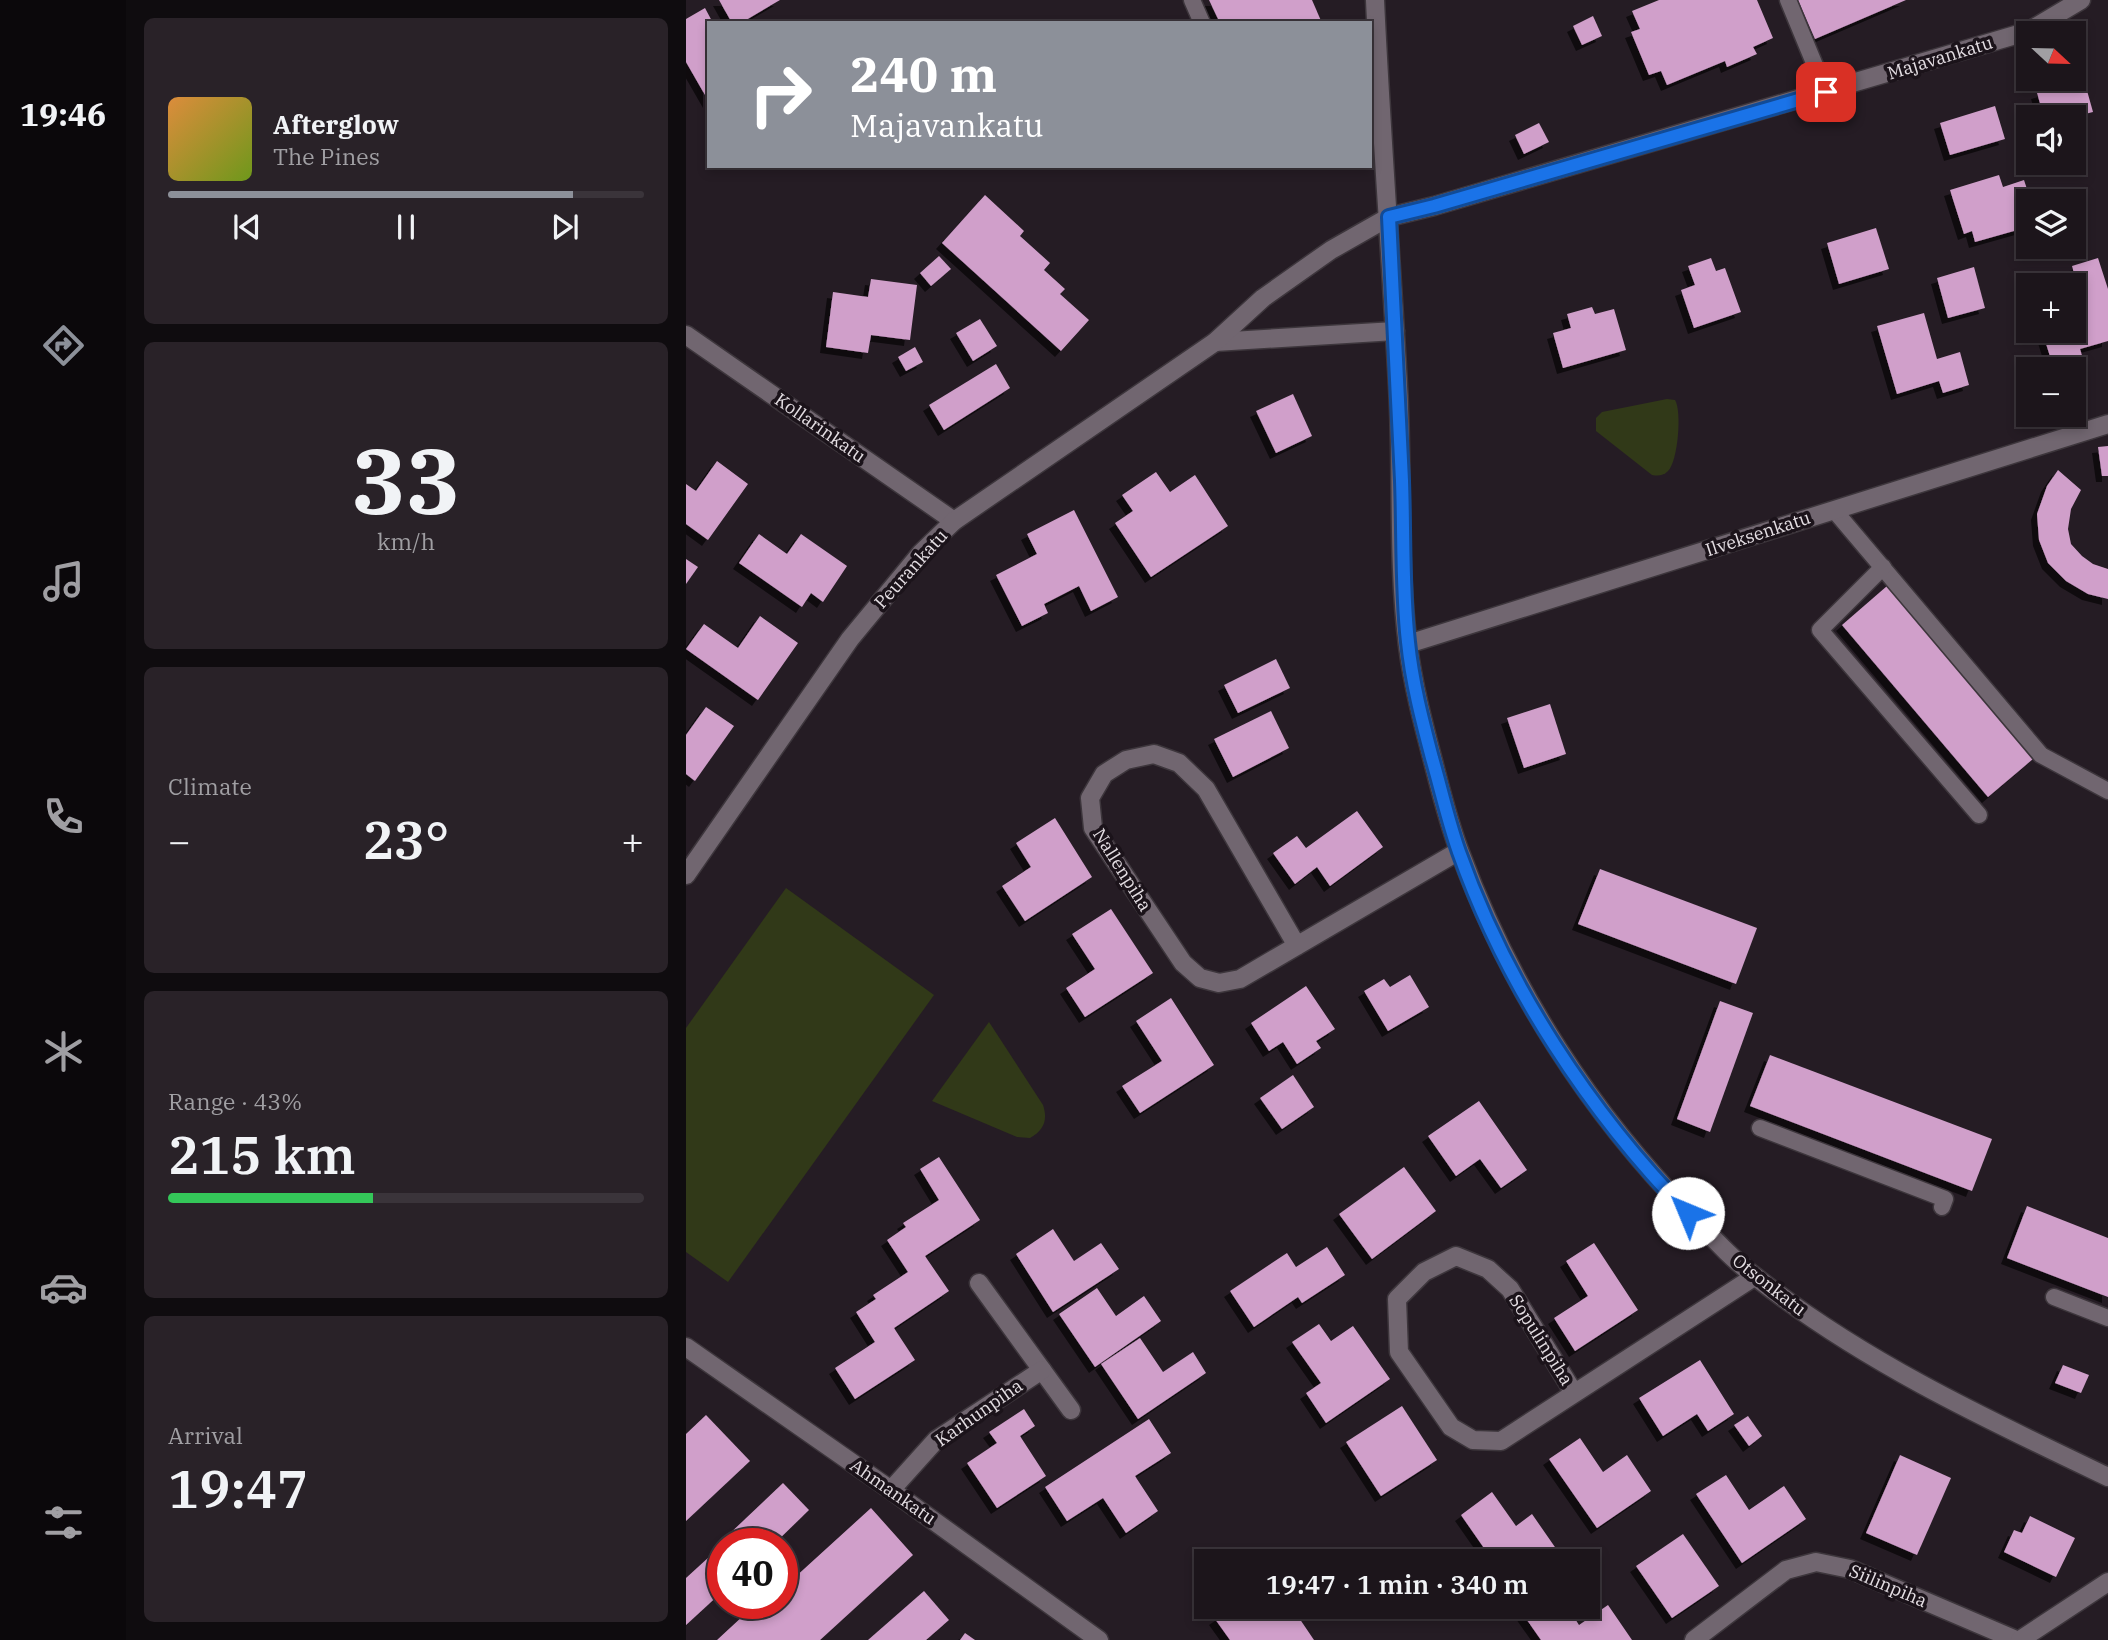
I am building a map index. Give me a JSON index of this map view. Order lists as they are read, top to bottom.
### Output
{
  "streets": {
    "street": [
      "Majavankatu",
      "Kollarinkatu",
      "Ilveksenkatu",
      "Peurankatu",
      "Nallenpiha",
      "Otsonkatu",
      "Sopulinpiha",
      "Karhunpiha",
      "Ahmankatu",
      "Siilinpiha"
    ]
  },
  "crossings": [
    ["Majavankatu", "Peurankatu"],
    ["Majavankatu", "Otsonkatu"],
    ["Kollarinkatu", "Peurankatu"],
    ["Ilveksenkatu", "Otsonkatu"],
    ["Peurankatu", "Otsonkatu"],
    ["Nallenpiha", "Otsonkatu"],
    ["Otsonkatu", "Sopulinpiha"],
    ["Karhunpiha", "Ahmankatu"]
  ],
  "north": "right",
  "page": {
    "tabs": "19:46",
    "map_buttons": ["+", "−"],
    "turn": ["240 m", "Majavankatu"],
    "song": ["Afterglow", "The Pines"],
    "tile": [
      ["33", "km/h"],
      "Climate",
      ["Range · 43%", "215 km"],
      ["Arrival", "19:47"]
    ],
    "heat": ["−", "23°", "+"],
    "limit": "40",
    "trip": "19:47 · 1 min · 340 m"
  }
}
